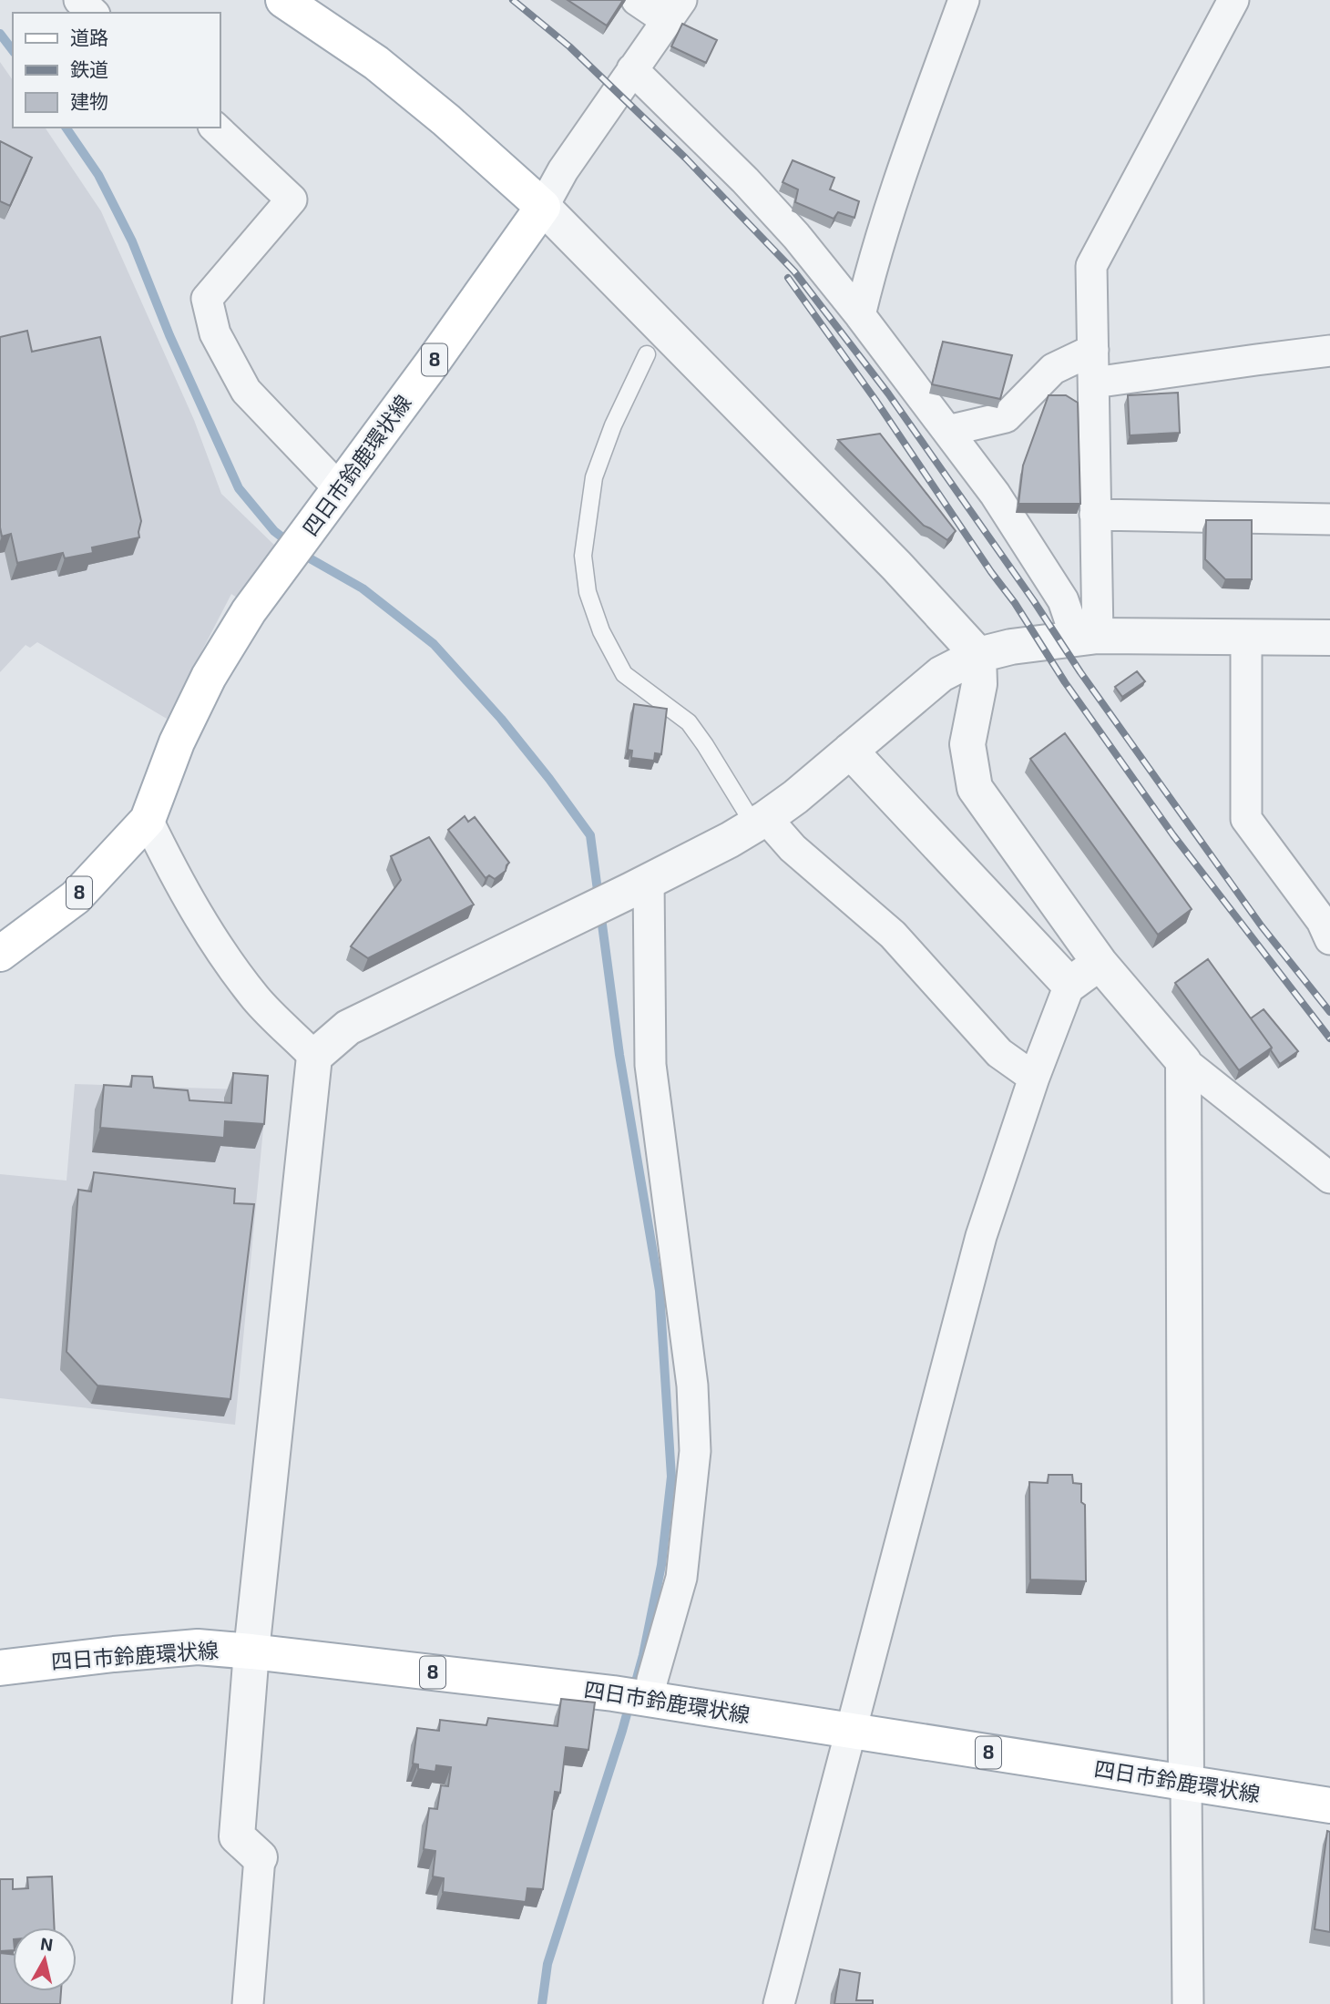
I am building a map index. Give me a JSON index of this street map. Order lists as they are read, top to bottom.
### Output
{
  "streets": {
    "main road": ["8", "四日市鈴鹿環状線"]
  },
  "legend": ["道路", "鉄道", "建物"],
  "north": "top"
}
